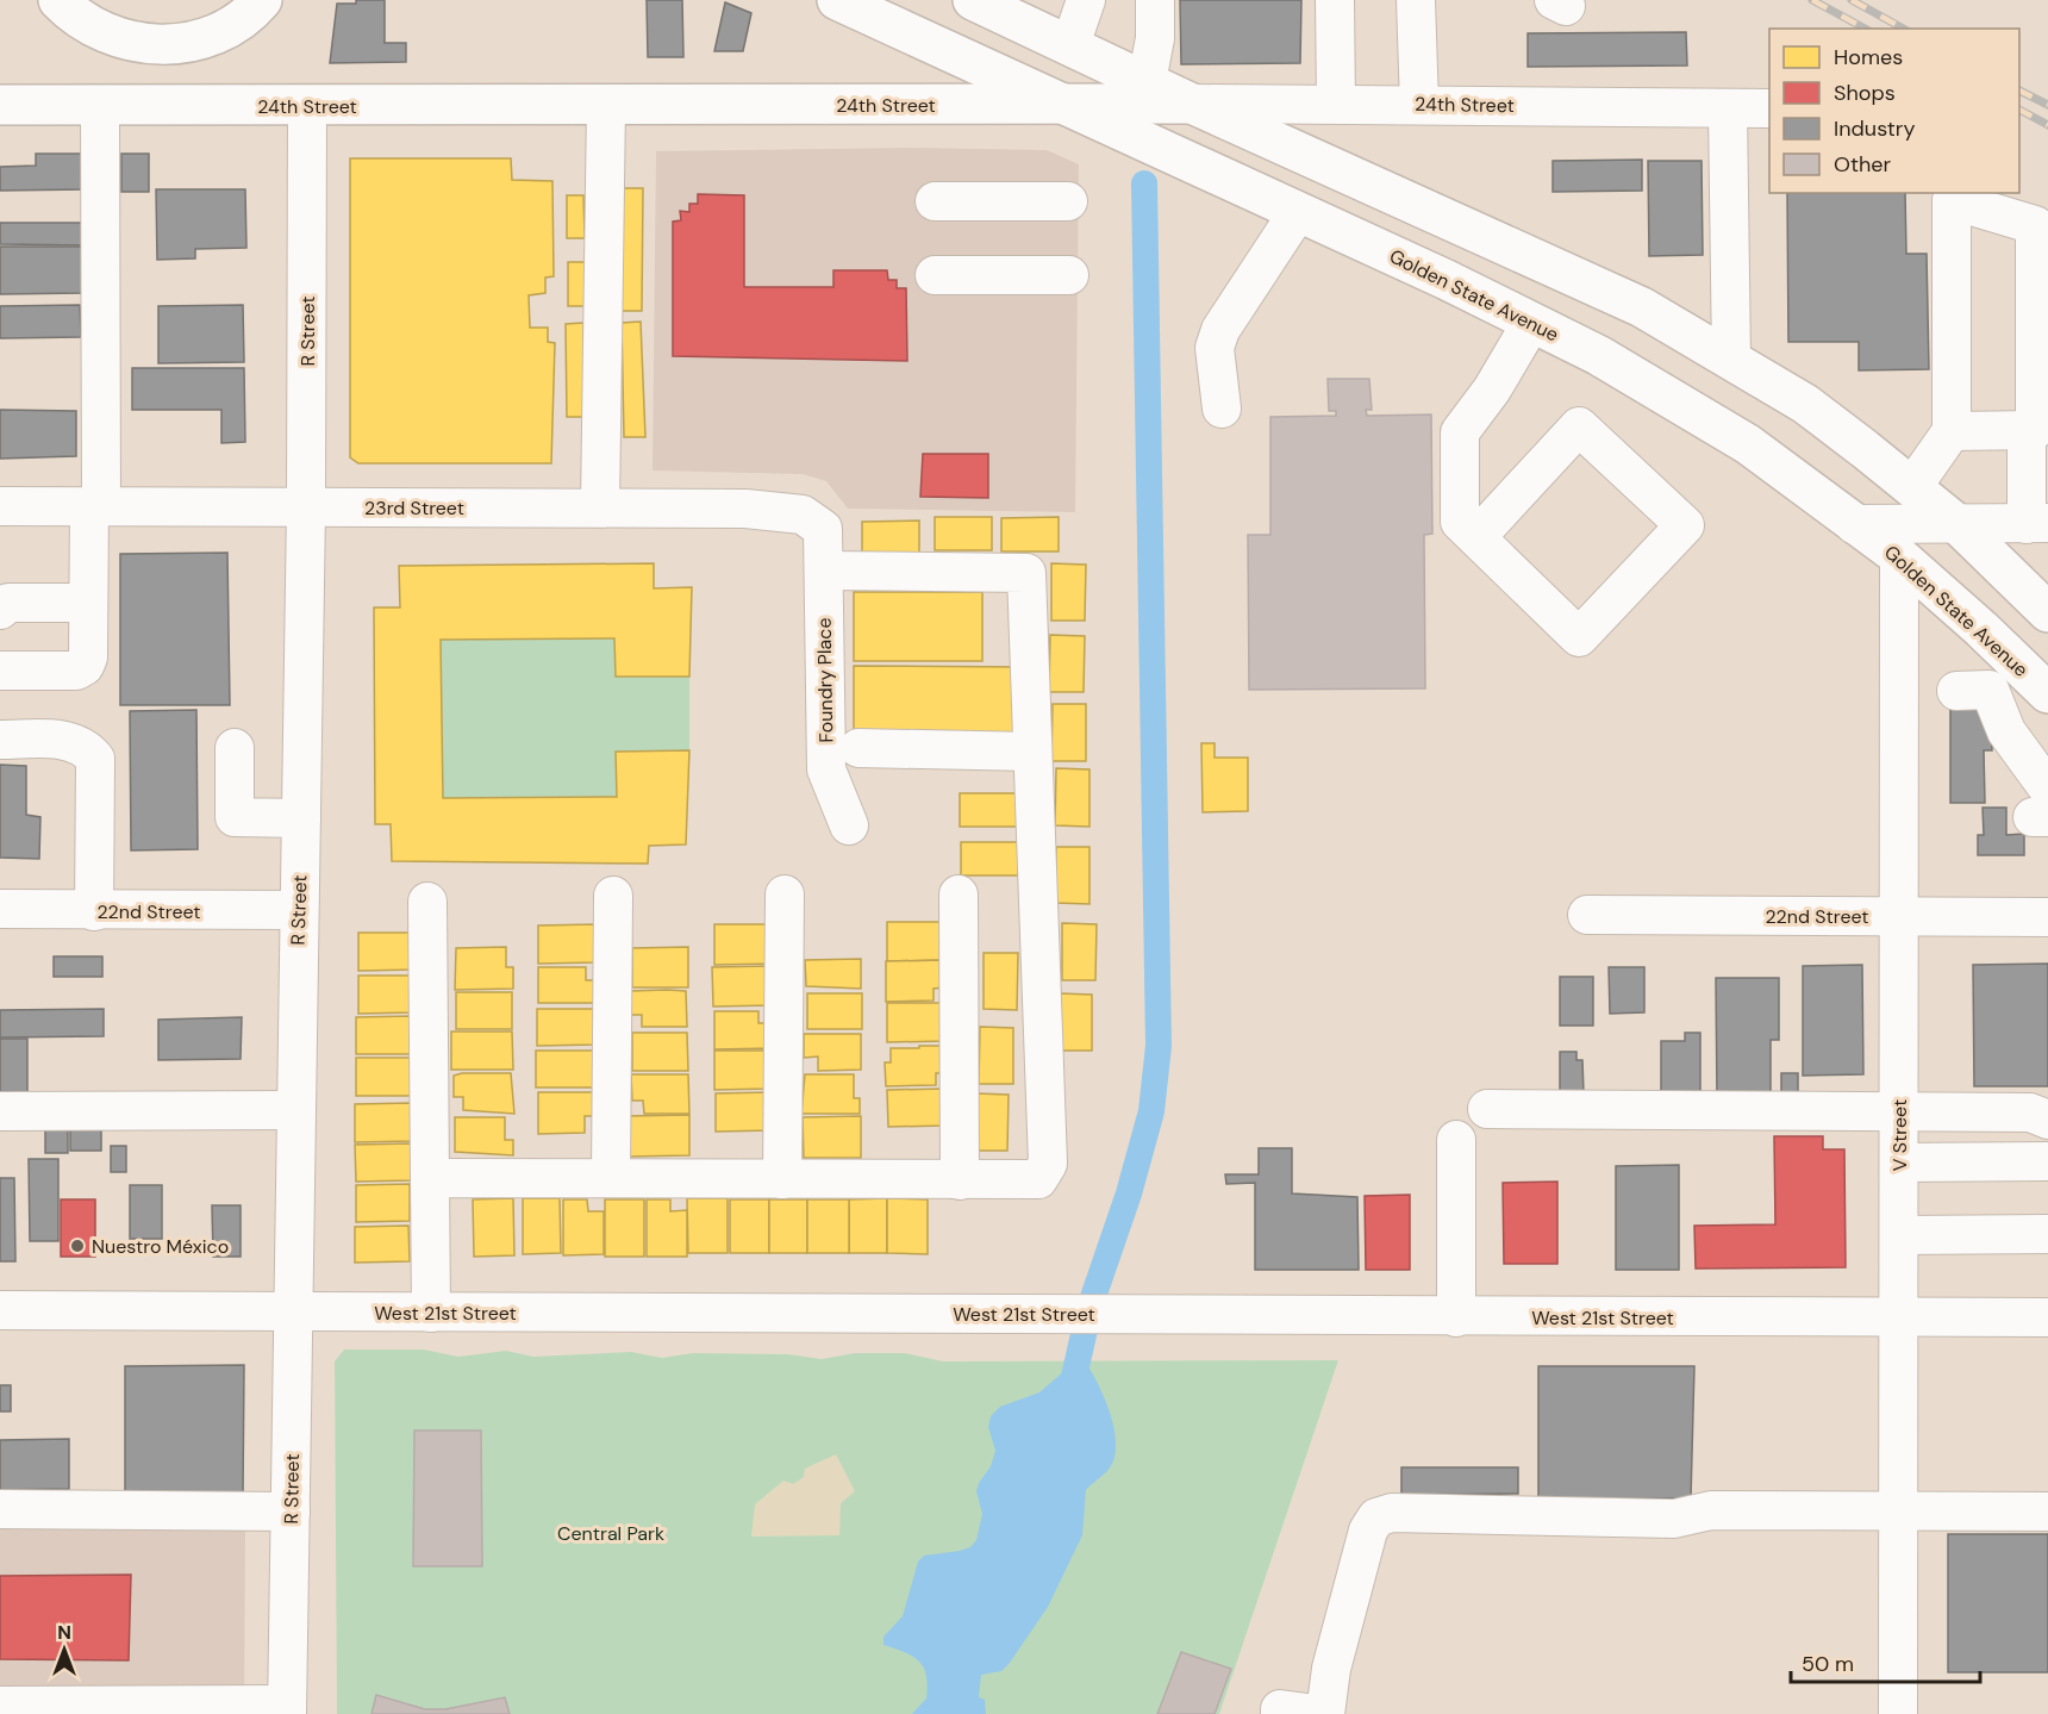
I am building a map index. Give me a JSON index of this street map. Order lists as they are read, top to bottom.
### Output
{
  "streets": {
    "main road": ["24th Street", "Golden State Avenue"],
    "street": [
      "R Street",
      "23rd Street",
      "Foundry Place",
      "22nd Street",
      "V Street",
      "West 21st Street"
    ]
  },
  "crossings": [
    ["24th Street", "Golden State Avenue"],
    ["24th Street", "R Street"],
    ["Golden State Avenue", "V Street"],
    ["R Street", "23rd Street"],
    ["R Street", "22nd Street"],
    ["R Street", "West 21st Street"],
    ["23rd Street", "Foundry Place"],
    ["22nd Street", "V Street"],
    ["V Street", "West 21st Street"]
  ],
  "parks": ["Central Park"],
  "places": ["Nuestro México"],
  "legend": [
    "Homes",
    "Shops",
    "Industry",
    "Other"
  ],
  "scale_bar": "50 m",
  "north": "top"
}
